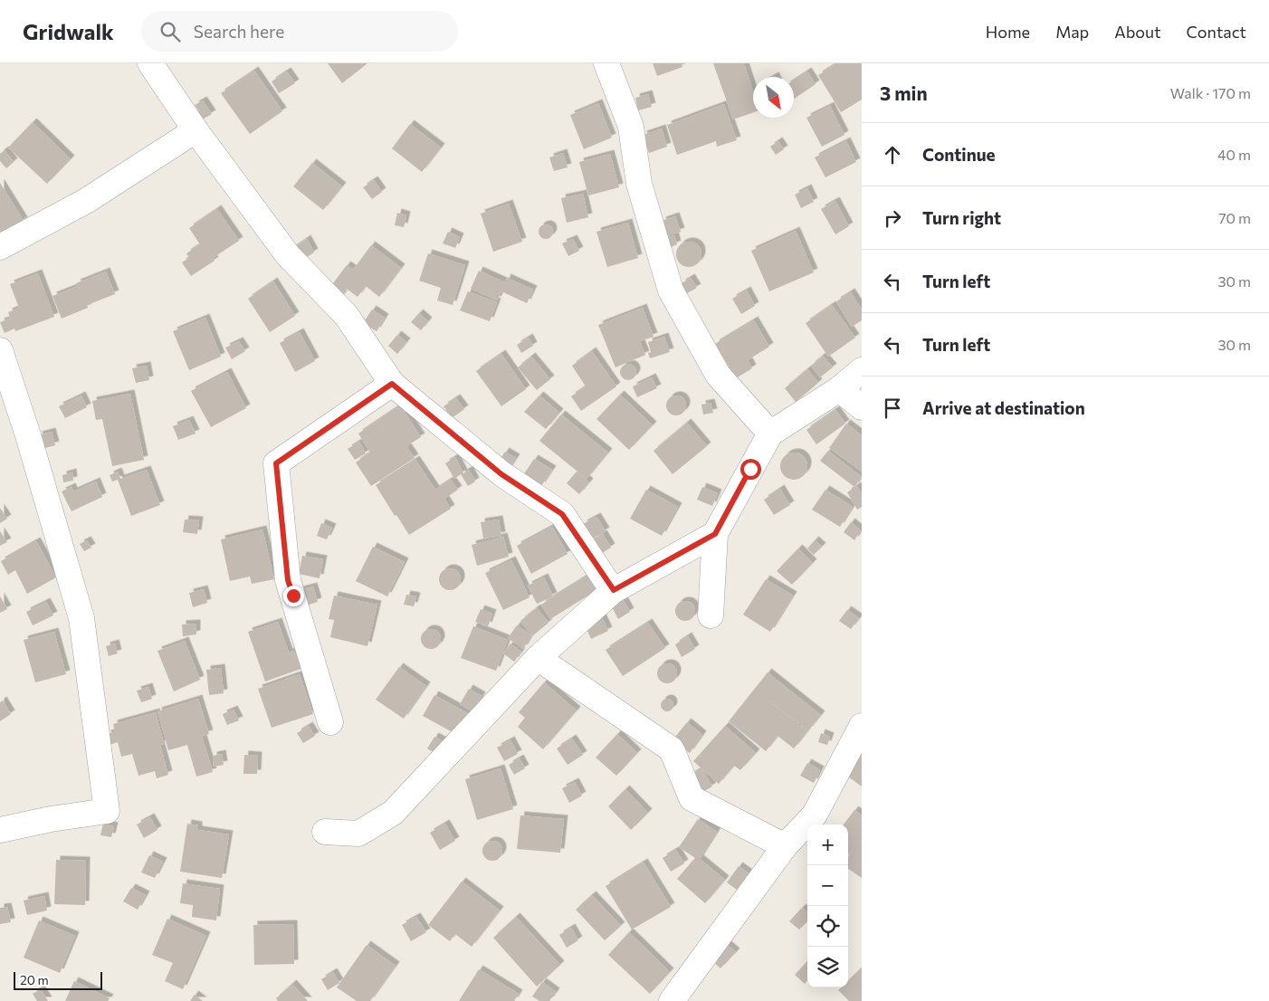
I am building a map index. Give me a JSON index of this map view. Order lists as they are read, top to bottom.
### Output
{
  "scale_bar": "20 m",
  "north": "bottom right",
  "page": {
    "header": "Gridwalk",
    "search": "Search here",
    "nav": [
      "Home",
      "Map",
      "About",
      "Contact"
    ],
    "heading": ["3 min", "Walk · 170 m"],
    "list": [
      ["Continue", "40 m"],
      ["Turn right", "70 m"],
      ["Turn left", "30 m"],
      ["Turn left", "30 m"],
      "Arrive at destination"
    ],
    "map_buttons": ["+", "−"],
    "scale": "20 m"
  }
}
